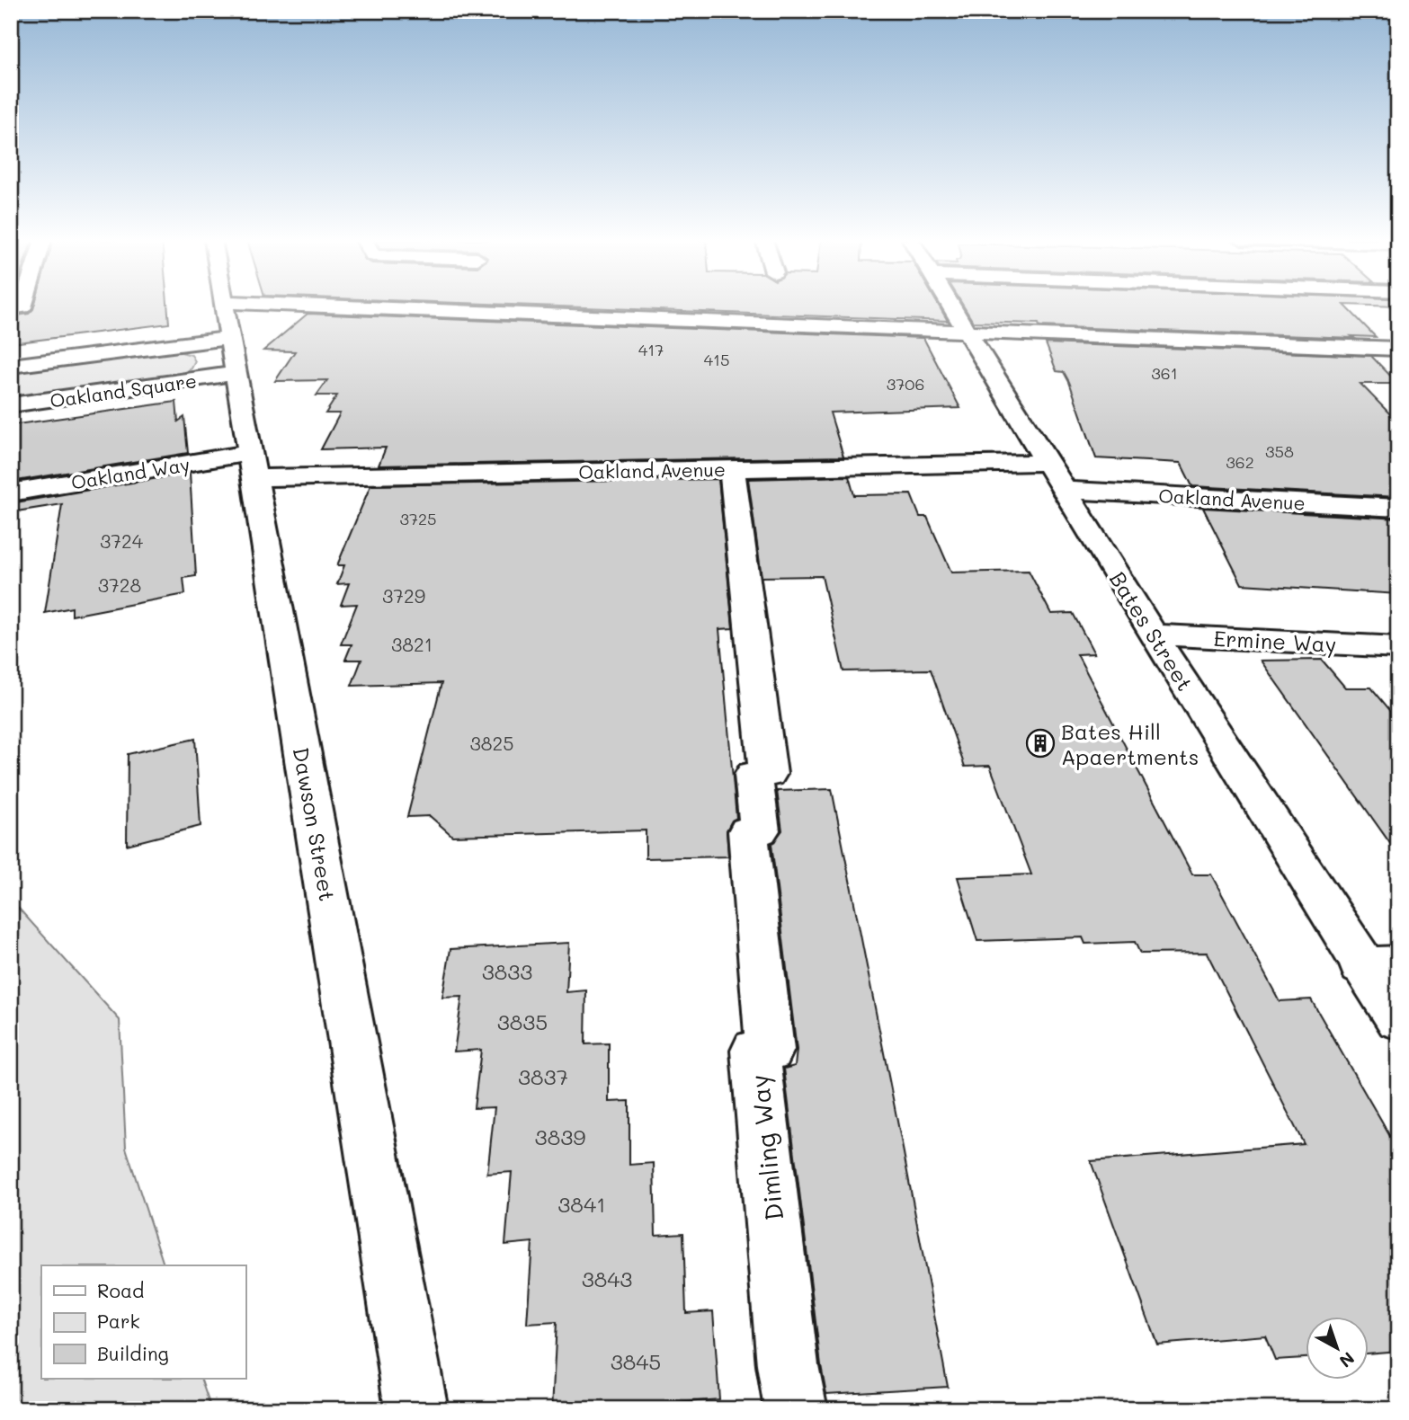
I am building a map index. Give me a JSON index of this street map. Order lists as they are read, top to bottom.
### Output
{
  "streets": {
    "street": [
      "Oakland Square",
      "Oakland Avenue",
      "Oakland Way",
      "Bates Street",
      "Ermine Way",
      "Dawson Street",
      "Dimling Way"
    ]
  },
  "crossings": [
    ["Oakland Square", "Dawson Street"],
    ["Oakland Avenue", "Oakland Way"],
    ["Oakland Avenue", "Bates Street"],
    ["Oakland Avenue", "Dawson Street"],
    ["Oakland Avenue", "Dimling Way"],
    ["Oakland Way", "Dawson Street"],
    ["Bates Street", "Ermine Way"]
  ],
  "places": {
    "building": ["Bates Hill Apaertments"]
  },
  "house_numbers": [
    "417",
    "415",
    "361",
    "3706",
    "358",
    "362",
    "3725",
    "3724",
    "3728",
    "3729",
    "3821",
    "3825",
    "3833",
    "3835",
    "3837",
    "3839",
    "3841",
    "3843",
    "3845"
  ],
  "legend": ["Road", "Park", "Building"],
  "north": "bottom right"
}
